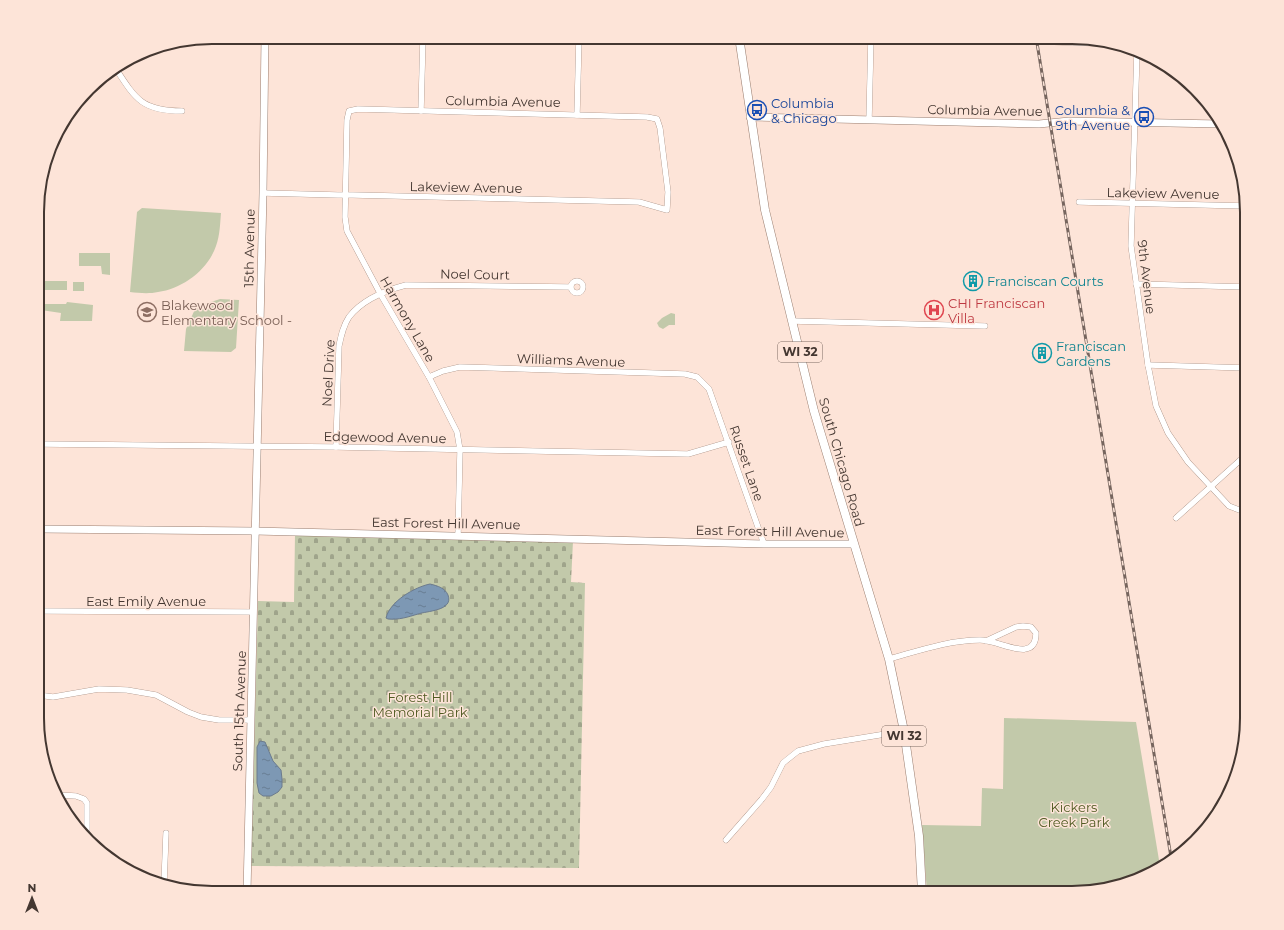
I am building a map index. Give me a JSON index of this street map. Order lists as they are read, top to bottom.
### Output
{
  "streets": {
    "main road": ["WI 32", "South Chicago Road"],
    "street": [
      "Columbia Avenue",
      "Lakeview Avenue",
      "15th Avenue",
      "Noel Court",
      "9th Avenue",
      "Harmony Lane",
      "Williams Avenue",
      "Noel Drive",
      "Edgewood Avenue",
      "Russet Lane",
      "East Forest Hill Avenue",
      "East Emily Avenue",
      "South 15th Avenue"
    ]
  },
  "crossings": [
    ["Columbia Avenue", "Lakeview Avenue"],
    ["Columbia Avenue", "9th Avenue"],
    ["Columbia Avenue", "Harmony Lane"],
    ["Columbia Avenue", "South Chicago Road"],
    ["Lakeview Avenue", "15th Avenue"],
    ["Lakeview Avenue", "9th Avenue"],
    ["Lakeview Avenue", "Harmony Lane"],
    ["15th Avenue", "Edgewood Avenue"],
    ["15th Avenue", "East Forest Hill Avenue"],
    ["15th Avenue", "South 15th Avenue"],
    ["Noel Court", "Harmony Lane"],
    ["Noel Court", "Noel Drive"],
    ["Harmony Lane", "Williams Avenue"],
    ["Harmony Lane", "Noel Drive"],
    ["Harmony Lane", "Edgewood Avenue"],
    ["Harmony Lane", "East Forest Hill Avenue"],
    ["Williams Avenue", "Russet Lane"],
    ["Noel Drive", "Edgewood Avenue"],
    ["Edgewood Avenue", "Russet Lane"],
    ["South Chicago Road", "East Forest Hill Avenue"],
    ["Russet Lane", "East Forest Hill Avenue"],
    ["East Forest Hill Avenue", "South 15th Avenue"],
    ["East Emily Avenue", "South 15th Avenue"]
  ],
  "parks": ["Forest Hill Memorial Park", "Kickers Creek Park"],
  "places": {
    "bus stop": ["Columbia & Chicago", "Columbia & 9th Avenue"],
    "building": ["Franciscan Courts", "Franciscan Gardens"],
    "hospital": ["CHI Franciscan Villa"],
    "school or university": ["Blakewood Elementary School -"]
  },
  "north": "top"
}
